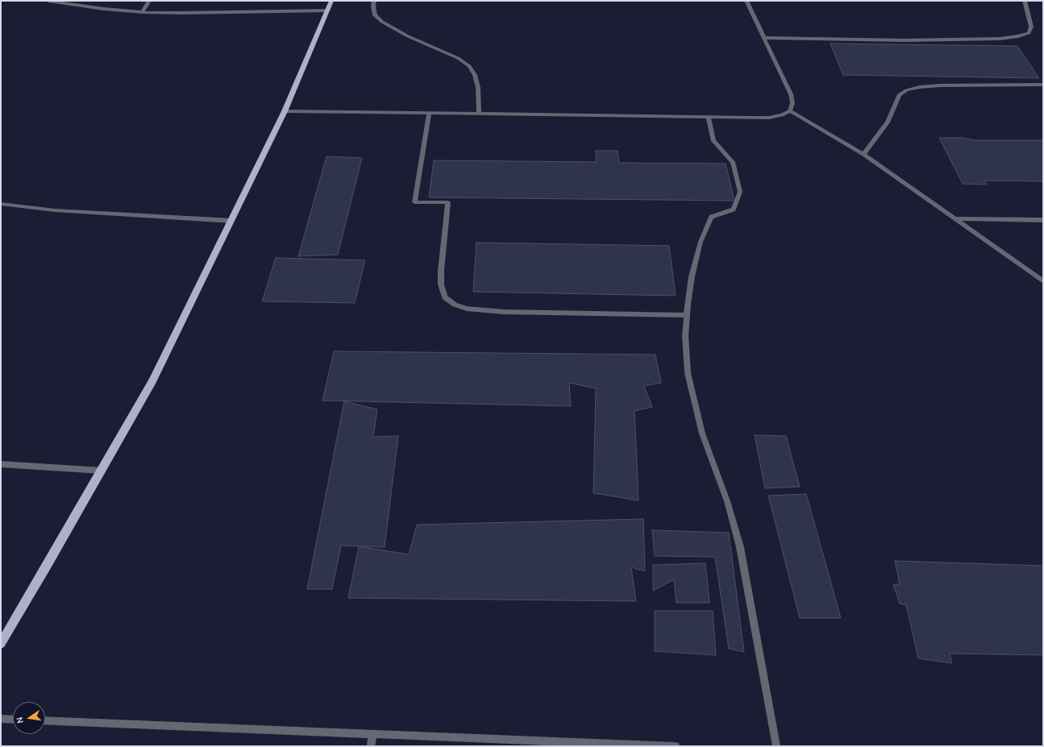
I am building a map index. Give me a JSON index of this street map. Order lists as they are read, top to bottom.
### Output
{
  "north": "left"
}
